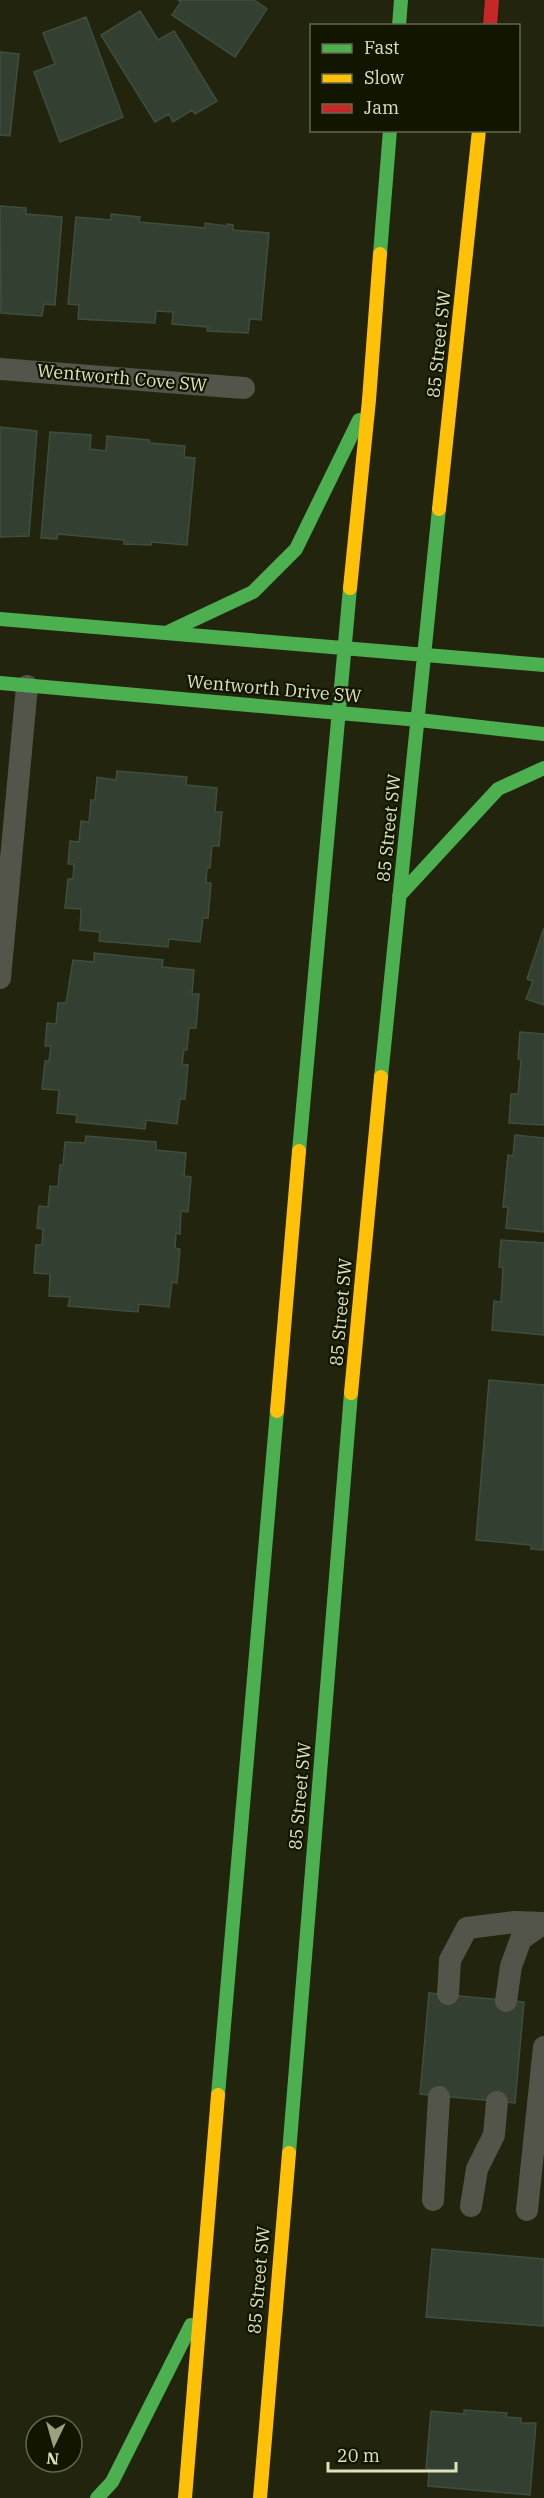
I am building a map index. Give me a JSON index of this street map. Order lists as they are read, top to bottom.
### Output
{
  "streets": {
    "main road": ["85 Street SW", "Wentworth Drive SW"],
    "lane": ["Wentworth Cove SW"]
  },
  "crossings": [
    ["85 Street SW", "Wentworth Drive SW"]
  ],
  "legend": ["Fast", "Slow", "Jam"],
  "scale_bar": "20 m",
  "north": "bottom"
}
